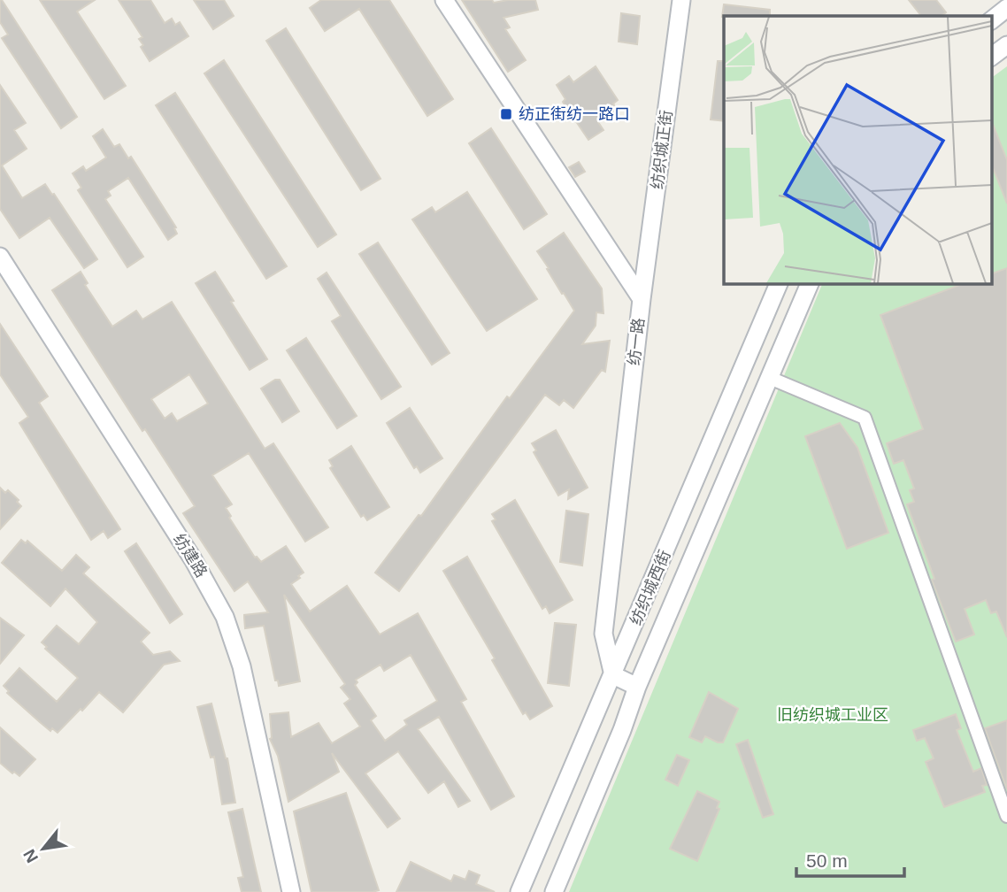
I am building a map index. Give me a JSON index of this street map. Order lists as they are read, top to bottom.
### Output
{
  "streets": {
    "street": [
      "纺织城正街",
      "纺一路",
      "纺建路",
      "纺织城西街"
    ]
  },
  "crossings": [
    ["纺织城正街", "纺一路"],
    ["纺一路", "纺织城西街"]
  ],
  "parks": ["旧纺织城工业区"],
  "places": {
    "transit": ["纺正街纺一路口"]
  },
  "scale_bar": "50 m",
  "north": "bottom left"
}
